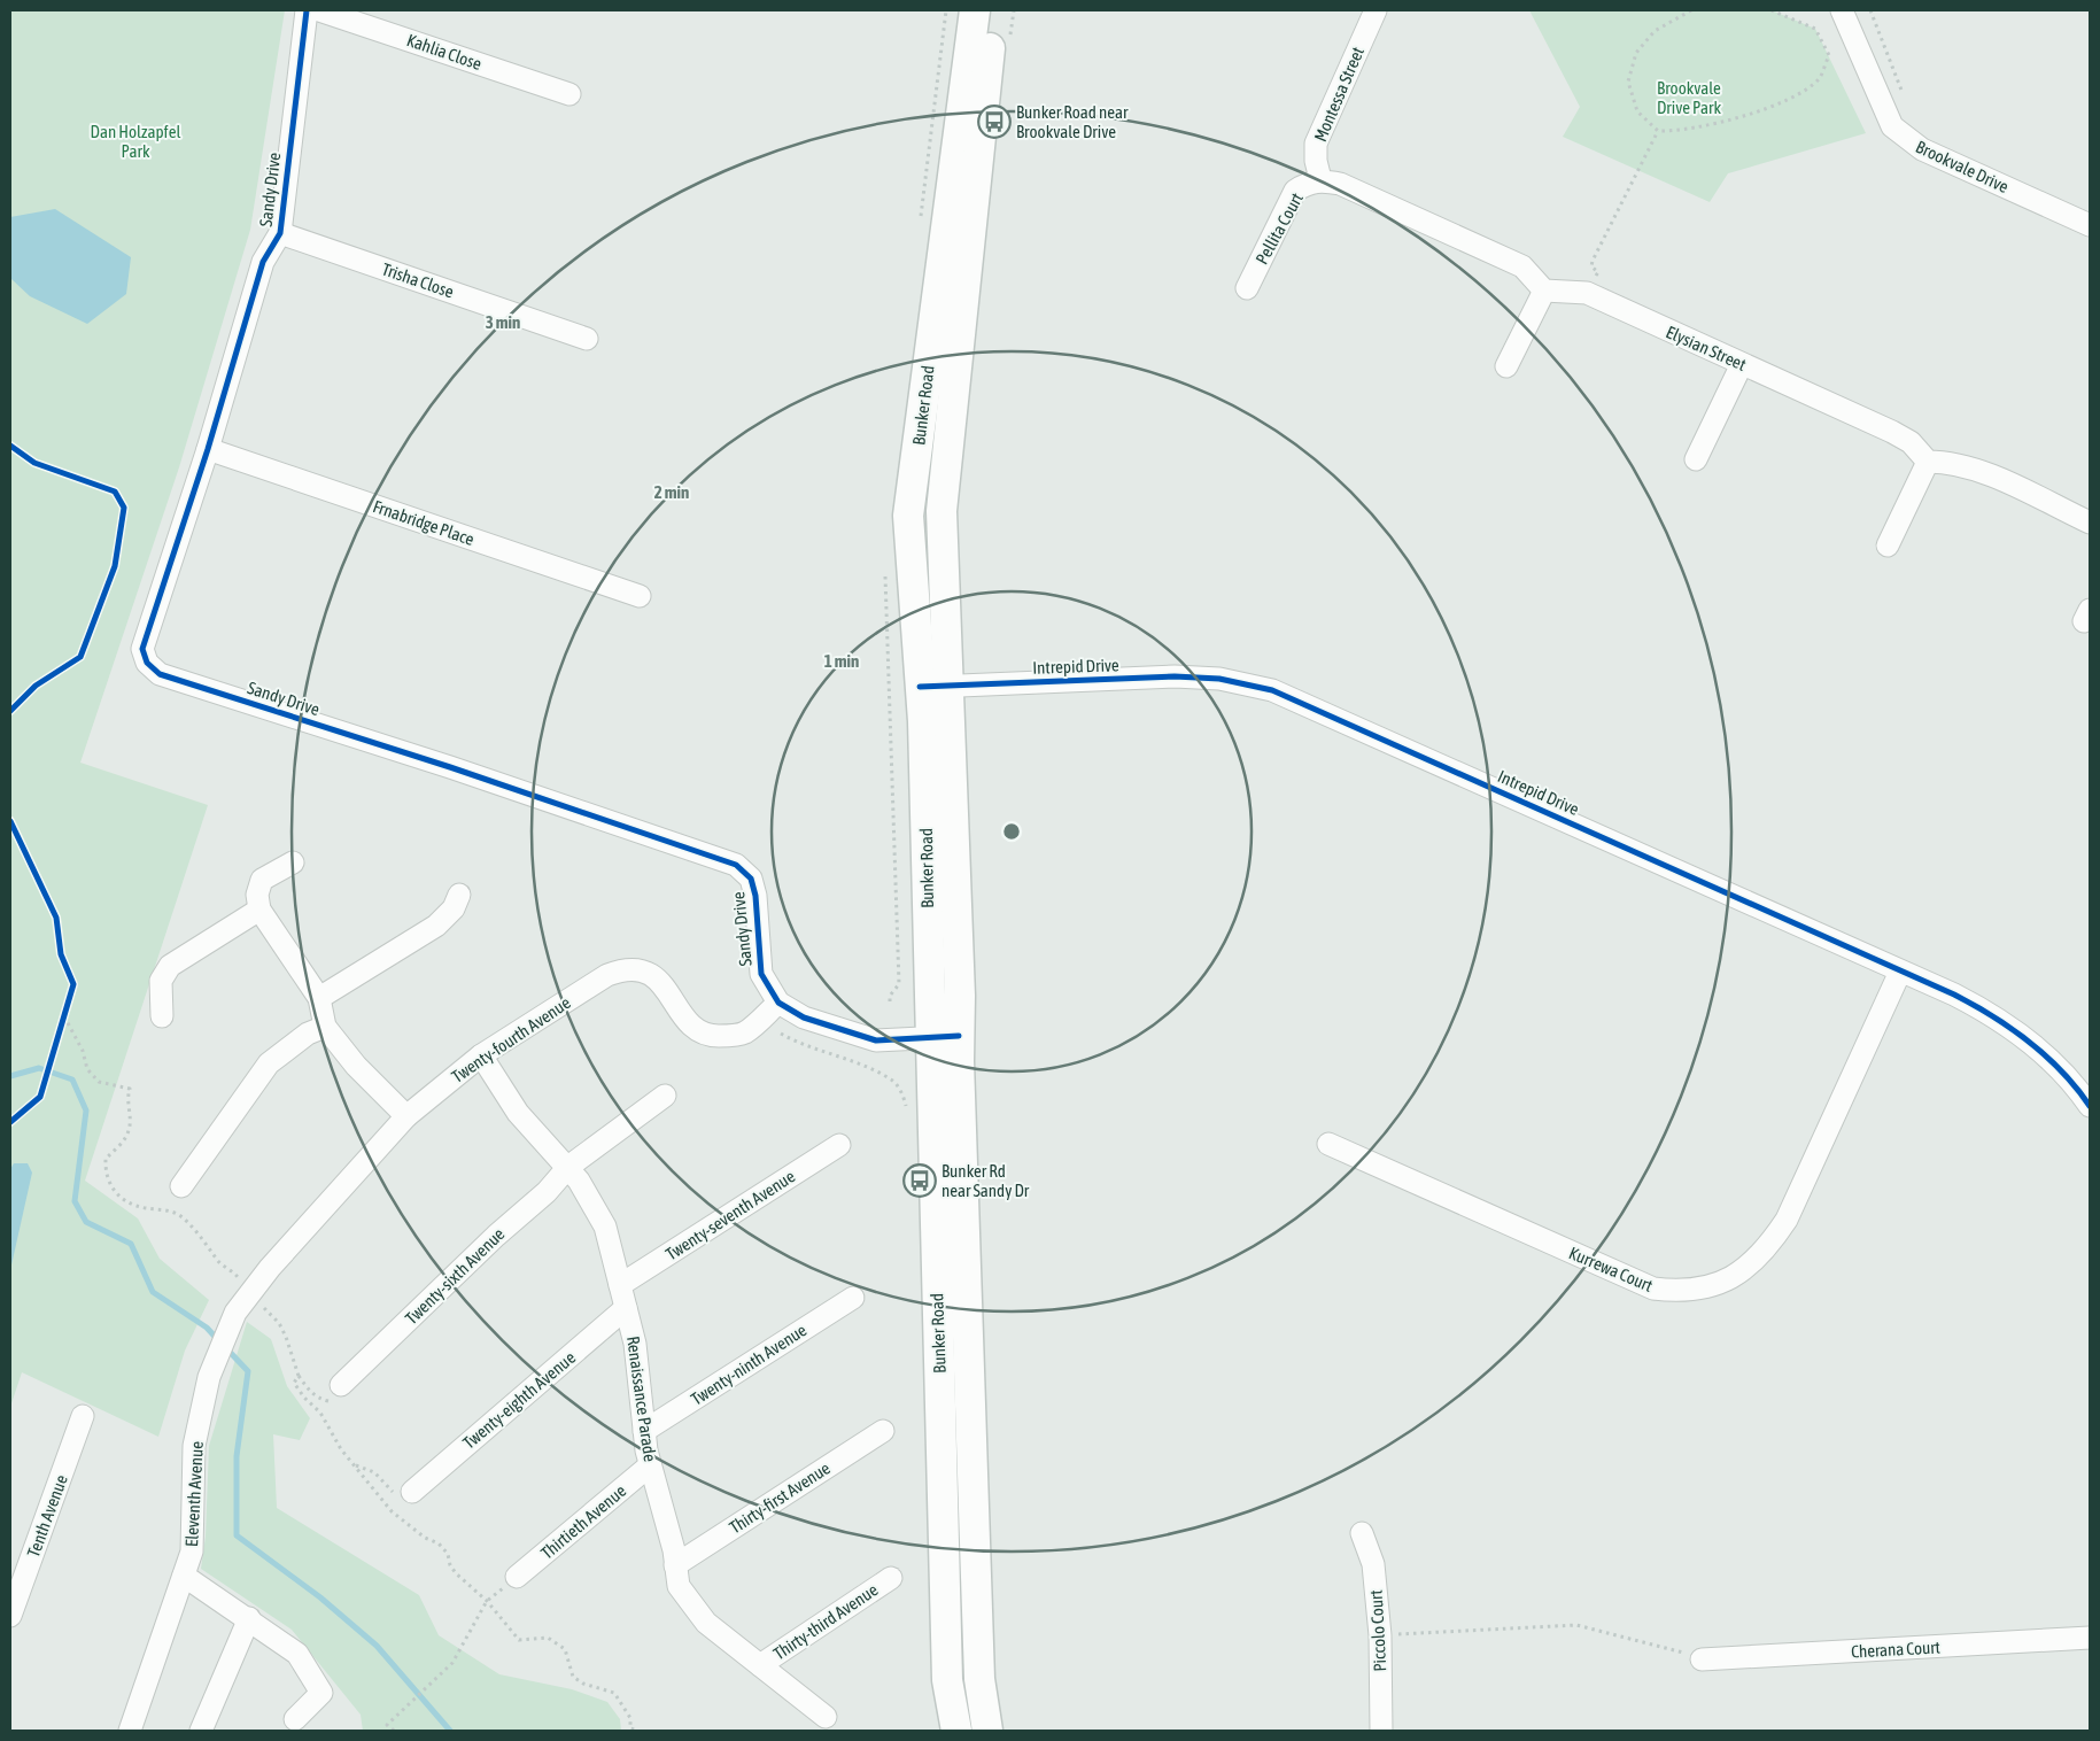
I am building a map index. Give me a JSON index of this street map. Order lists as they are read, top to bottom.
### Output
{
  "streets": {
    "main road": ["Bunker Road"],
    "street": [
      "Kahlia Close",
      "Montessa Street",
      "Brookvale Drive",
      "Sandy Drive",
      "Pellita Court",
      "Trisha Close",
      "Elysian Street",
      "Frnabridge Place",
      "Intrepid Drive",
      "Twenty-fourth Avenue",
      "Twenty-seventh Avenue",
      "Kurrewa Court",
      "Twenty-sixth Avenue",
      "Twenty-ninth Avenue",
      "Renaissance Parade",
      "Twenty-eighth Avenue",
      "Eleventh Avenue",
      "Thirty-first Avenue",
      "Tenth Avenue",
      "Thirtieth Avenue",
      "Thirty-third Avenue",
      "Piccolo Court",
      "Cherana Court"
    ]
  },
  "crossings": [
    ["Montessa Street", "Pellita Court"],
    ["Sandy Drive", "Trisha Close"],
    ["Sandy Drive", "Bunker Road"],
    ["Sandy Drive", "Frnabridge Place"],
    ["Sandy Drive", "Twenty-fourth Avenue"],
    ["Bunker Road", "Intrepid Drive"],
    ["Intrepid Drive", "Kurrewa Court"],
    ["Twenty-fourth Avenue", "Renaissance Parade"],
    ["Twenty-fourth Avenue", "Eleventh Avenue"],
    ["Twenty-seventh Avenue", "Renaissance Parade"],
    ["Twenty-sixth Avenue", "Renaissance Parade"],
    ["Twenty-ninth Avenue", "Renaissance Parade"],
    ["Renaissance Parade", "Twenty-eighth Avenue"],
    ["Renaissance Parade", "Thirty-first Avenue"],
    ["Renaissance Parade", "Thirtieth Avenue"],
    ["Renaissance Parade", "Thirty-third Avenue"]
  ],
  "parks": ["Brookvale Drive Park", "Dan Holzapfel Park"],
  "places": {
    "bus stop": ["Bunker Road near Brookvale Drive", "Bunker Rd near Sandy Dr"]
  },
  "rings": ["3 min", "2 min", "1 min"]
}
